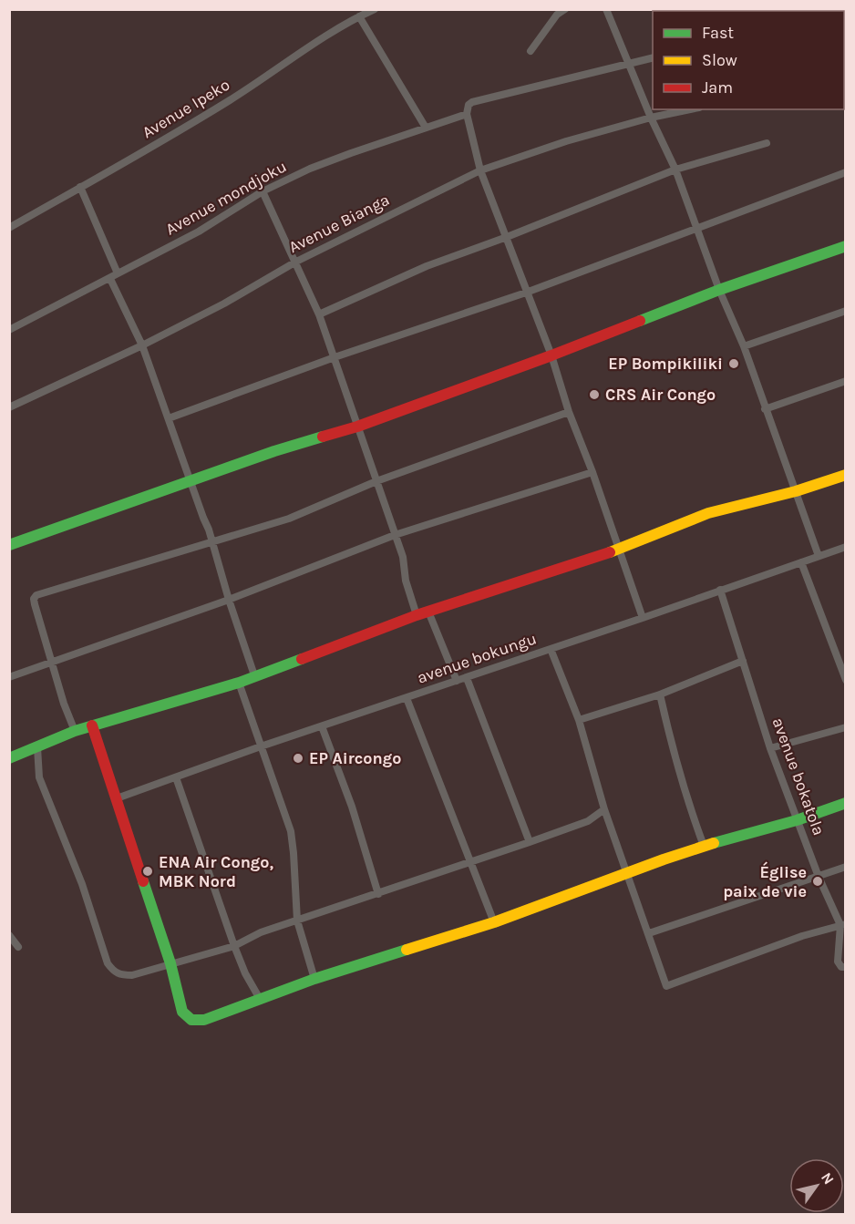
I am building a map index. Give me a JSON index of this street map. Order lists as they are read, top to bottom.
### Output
{
  "streets": {
    "street": [
      "Avenue Ipeko",
      "Avenue mondjoku",
      "Avenue Bianga",
      "avenue bokungu",
      "avenue bokatola"
    ]
  },
  "crossings": [
    ["avenue bokungu", "avenue bokatola"]
  ],
  "places": [
    "EP Bompikiliki",
    "CRS Air Congo",
    "EP Aircongo",
    "ENA Air Congo, MBK Nord",
    "Église paix de vie"
  ],
  "legend": ["Fast", "Slow", "Jam"],
  "north": "top right"
}
